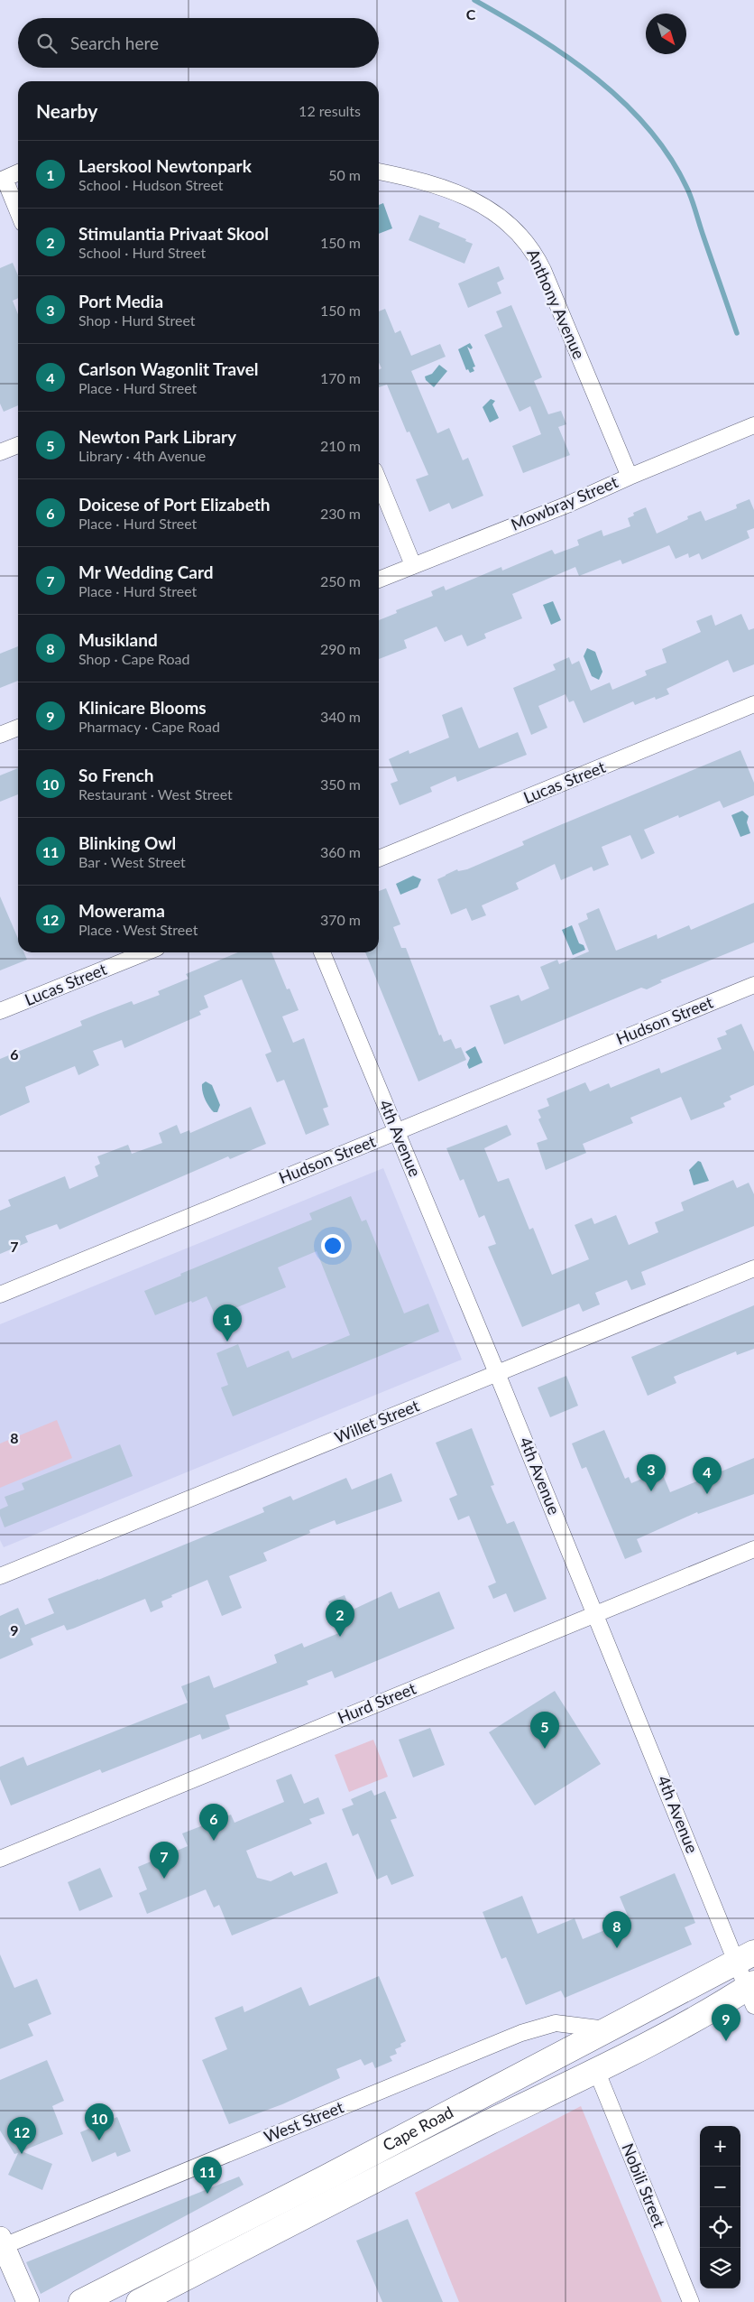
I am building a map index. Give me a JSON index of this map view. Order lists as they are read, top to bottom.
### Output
{
  "streets": {
    "main road": ["Cape Road"],
    "street": [
      "Anthony Avenue",
      "Mowbray Street",
      "Lucas Street",
      "Hudson Street",
      "4th Avenue",
      "Willet Street",
      "Hurd Street",
      "West Street",
      "Nobili Street"
    ]
  },
  "crossings": [
    ["Anthony Avenue", "Mowbray Street"],
    ["Hudson Street", "4th Avenue"],
    ["4th Avenue", "Willet Street"],
    ["4th Avenue", "Hurd Street"],
    ["4th Avenue", "Cape Road"],
    ["West Street", "Cape Road"],
    ["Cape Road", "Nobili Street"]
  ],
  "north": "bottom right",
  "page": {
    "search": "Search here",
    "heading": ["Nearby", "12 results"],
    "list": [
      {
        "mark": "1",
        "name": "Laerskool Newtonpark",
        "note": "School · Hudson Street",
        "value": "50 m"
      },
      {
        "mark": "2",
        "name": "Stimulantia Privaat Skool",
        "note": "School · Hurd Street",
        "value": "150 m"
      },
      {
        "mark": "3",
        "name": "Port Media",
        "note": "Shop · Hurd Street",
        "value": "150 m"
      },
      {
        "mark": "4",
        "name": "Carlson Wagonlit Travel",
        "note": "Place · Hurd Street",
        "value": "170 m"
      },
      {
        "mark": "5",
        "name": "Newton Park Library",
        "note": "Library · 4th Avenue",
        "value": "210 m"
      },
      {
        "mark": "6",
        "name": "Doicese of Port Elizabeth",
        "note": "Place · Hurd Street",
        "value": "230 m"
      },
      {
        "mark": "7",
        "name": "Mr Wedding Card",
        "note": "Place · Hurd Street",
        "value": "250 m"
      },
      {
        "mark": "8",
        "name": "Musikland",
        "note": "Shop · Cape Road",
        "value": "290 m"
      },
      {
        "mark": "9",
        "name": "Klinicare Blooms",
        "note": "Pharmacy · Cape Road",
        "value": "340 m"
      },
      {
        "mark": "10",
        "name": "So French",
        "note": "Restaurant · West Street",
        "value": "350 m"
      },
      {
        "mark": "11",
        "name": "Blinking Owl",
        "note": "Bar · West Street",
        "value": "360 m"
      },
      {
        "mark": "12",
        "name": "Mowerama",
        "note": "Place · West Street",
        "value": "370 m"
      }
    ],
    "pins": [
      "1",
      "3",
      "4",
      "2",
      "5",
      "6",
      "7",
      "8",
      "9",
      "10",
      "12",
      "11"
    ],
    "map_buttons": ["+", "−"]
  },
  "grid": {
    "columns": ["C"],
    "rows": [
      "6",
      "7",
      "8",
      "9"
    ]
  }
}
